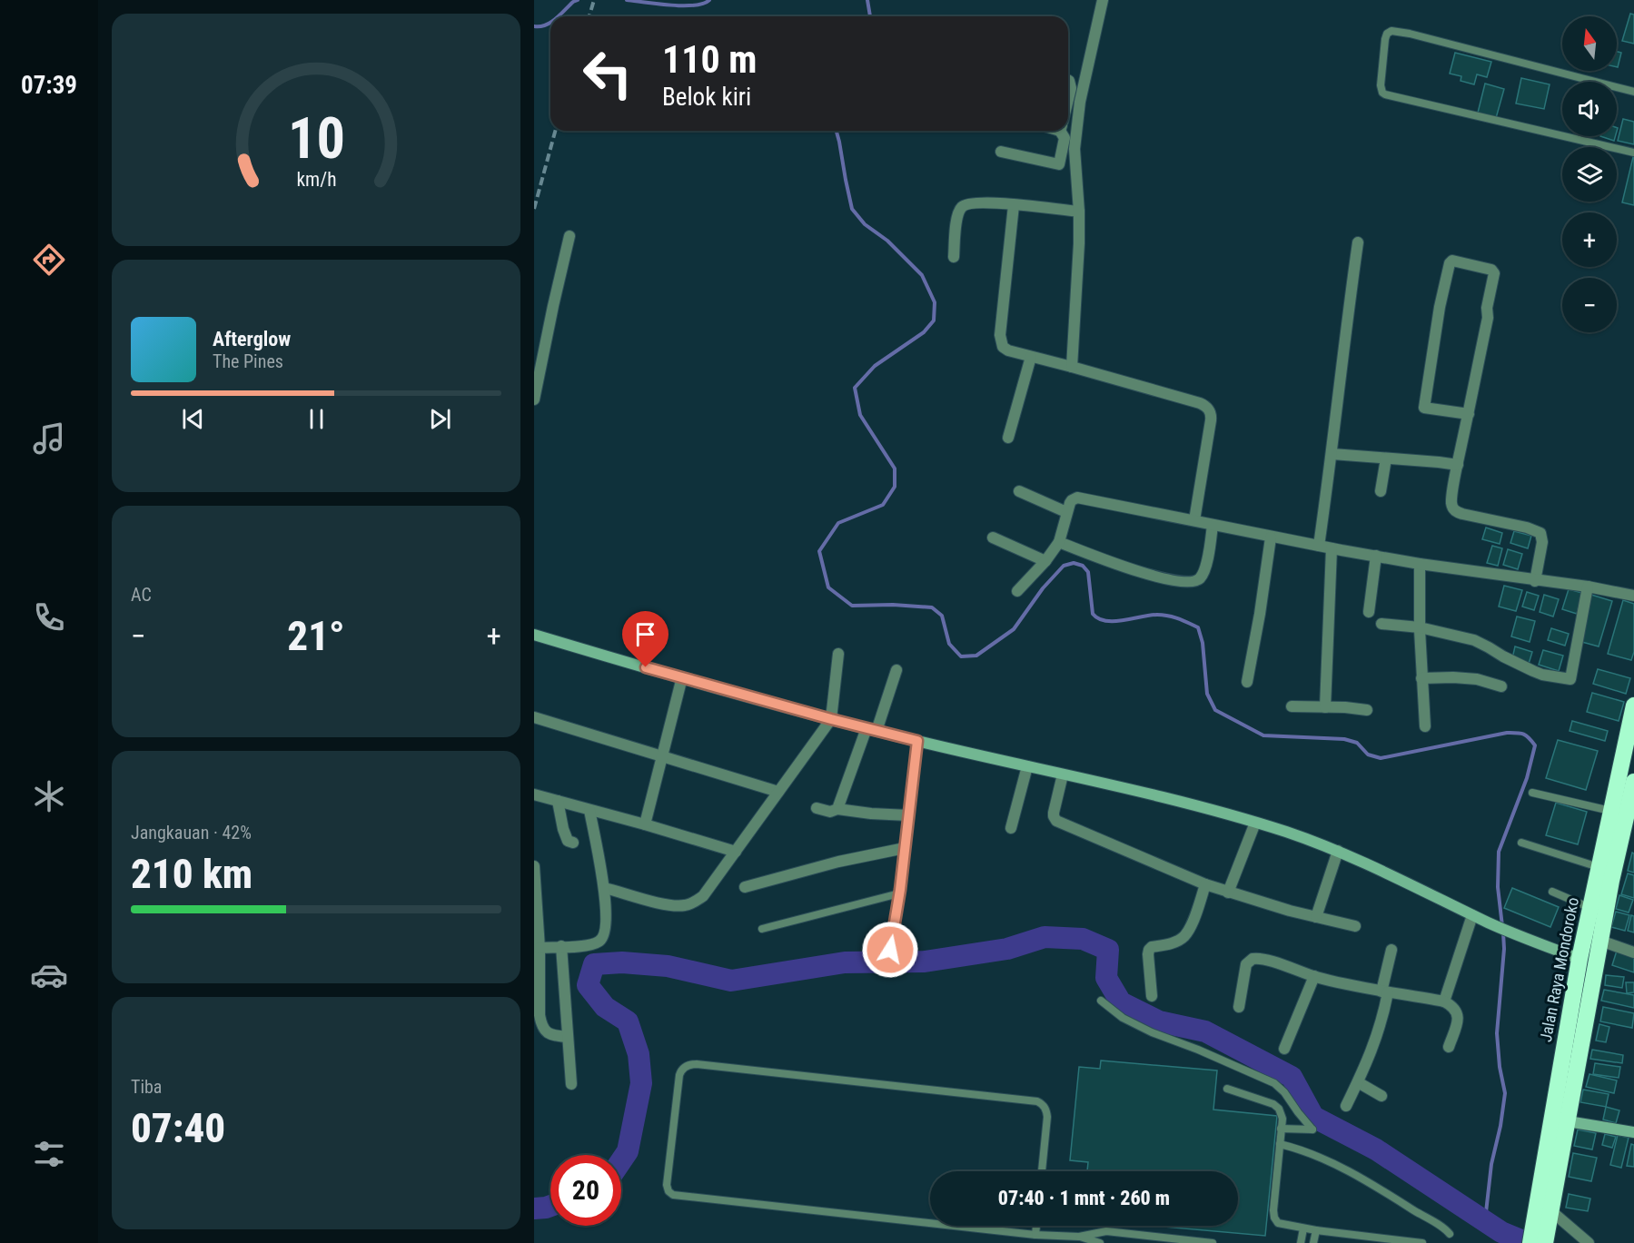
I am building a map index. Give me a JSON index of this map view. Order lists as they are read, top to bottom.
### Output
{
  "streets": {
    "highway": ["Jalan Raya Mondoroko"]
  },
  "north": "top",
  "page": {
    "tabs": "07:39",
    "map_buttons": ["+", "−"],
    "turn": ["110 m", "Belok kiri"],
    "song": ["Afterglow", "The Pines"],
    "tile": [
      "AC",
      ["Jangkauan · 42%", "210 km"],
      ["Tiba", "07:40"]
    ],
    "heat": ["−", "21°", "+"],
    "limit": "20",
    "trip": "07:40 · 1 mnt · 260 m",
    "gauge": ["10", "km/h"]
  }
}
